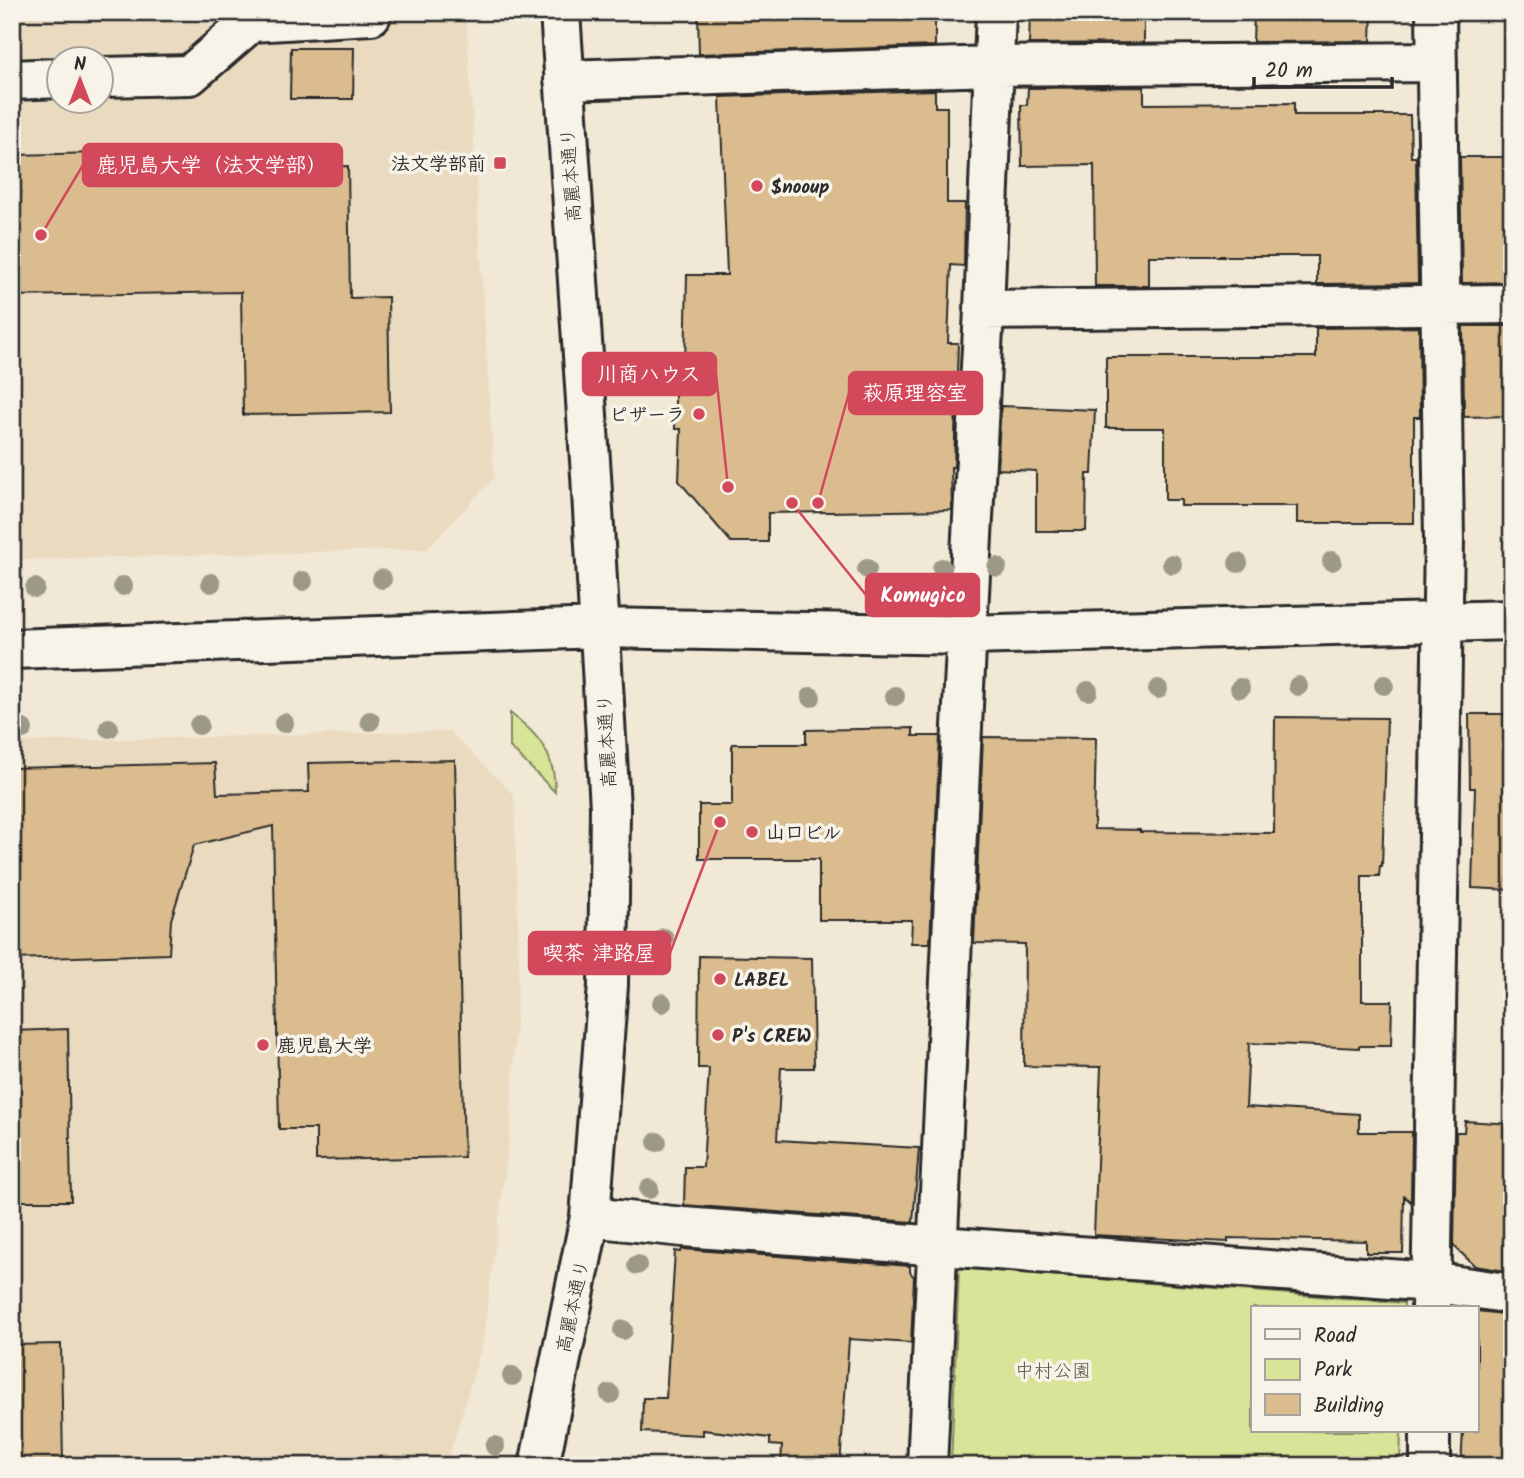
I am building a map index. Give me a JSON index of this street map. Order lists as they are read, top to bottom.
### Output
{
  "streets": {
    "street": ["高麗本通り"]
  },
  "parks": ["中村公園"],
  "places": {
    "transit": ["法文学部前"],
    "other": [
      "$nooup",
      "鹿児島大学（法文学部）",
      "ピザーラ",
      "川商ハウス",
      "Komugico",
      "萩原理容室",
      "喫茶 津路屋",
      "山口ビル",
      "LABEL",
      "P's CREW",
      "鹿児島大学"
    ]
  },
  "legend": ["Road", "Park", "Building"],
  "scale_bar": "20 m",
  "north": "top"
}
